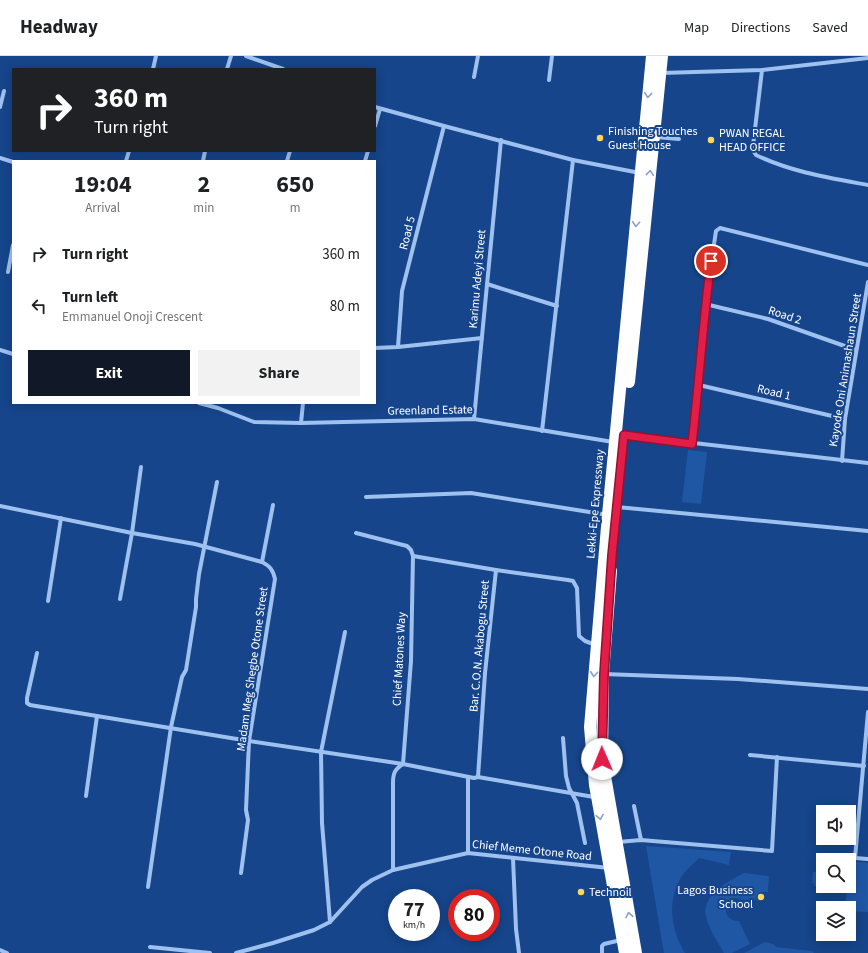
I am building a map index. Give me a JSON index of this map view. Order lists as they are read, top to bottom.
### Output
{
  "streets": {
    "highway": ["Lekki-Epe Expressway"],
    "street": [
      "Road 5",
      "Karimu Adeyi Street",
      "Road 2",
      "Kayode Oni Animashaun Street",
      "Road 1",
      "Greenland Estate",
      "Bar. C.O.N. Akabogu Street",
      "Chief Matones Way",
      "Madam Meg Shegbe Otone Street",
      "Chief Meme Otone Road"
    ]
  },
  "crossings": [
    ["Karimu Adeyi Street", "Greenland Estate"],
    ["Road 2", "Kayode Oni Animashaun Street"],
    ["Kayode Oni Animashaun Street", "Road 1"],
    ["Kayode Oni Animashaun Street", "Greenland Estate"],
    ["Greenland Estate", "Lekki-Epe Expressway"],
    ["Lekki-Epe Expressway", "Chief Meme Otone Road"],
    ["Bar. C.O.N. Akabogu Street", "Chief Matones Way"]
  ],
  "places": [
    "Finishing Touches Guest House",
    "PWAN REGAL HEAD OFFICE",
    "Technoil",
    "Lagos Business School"
  ],
  "page": {
    "header": "Headway",
    "nav": ["Map", "Directions", "Saved"],
    "turn": ["360 m", "Turn right"],
    "eta": [
      "19:04",
      "Arrival",
      "2",
      "min",
      "650",
      "m"
    ],
    "list": [
      {
        "name": "Turn right",
        "value": "360 m"
      },
      {
        "name": "Turn left",
        "note": "Emmanuel Onoji Crescent",
        "value": "80 m"
      }
    ],
    "buttons": ["Exit", "Share"],
    "speed": "77 km/h",
    "limit": "80"
  }
}
